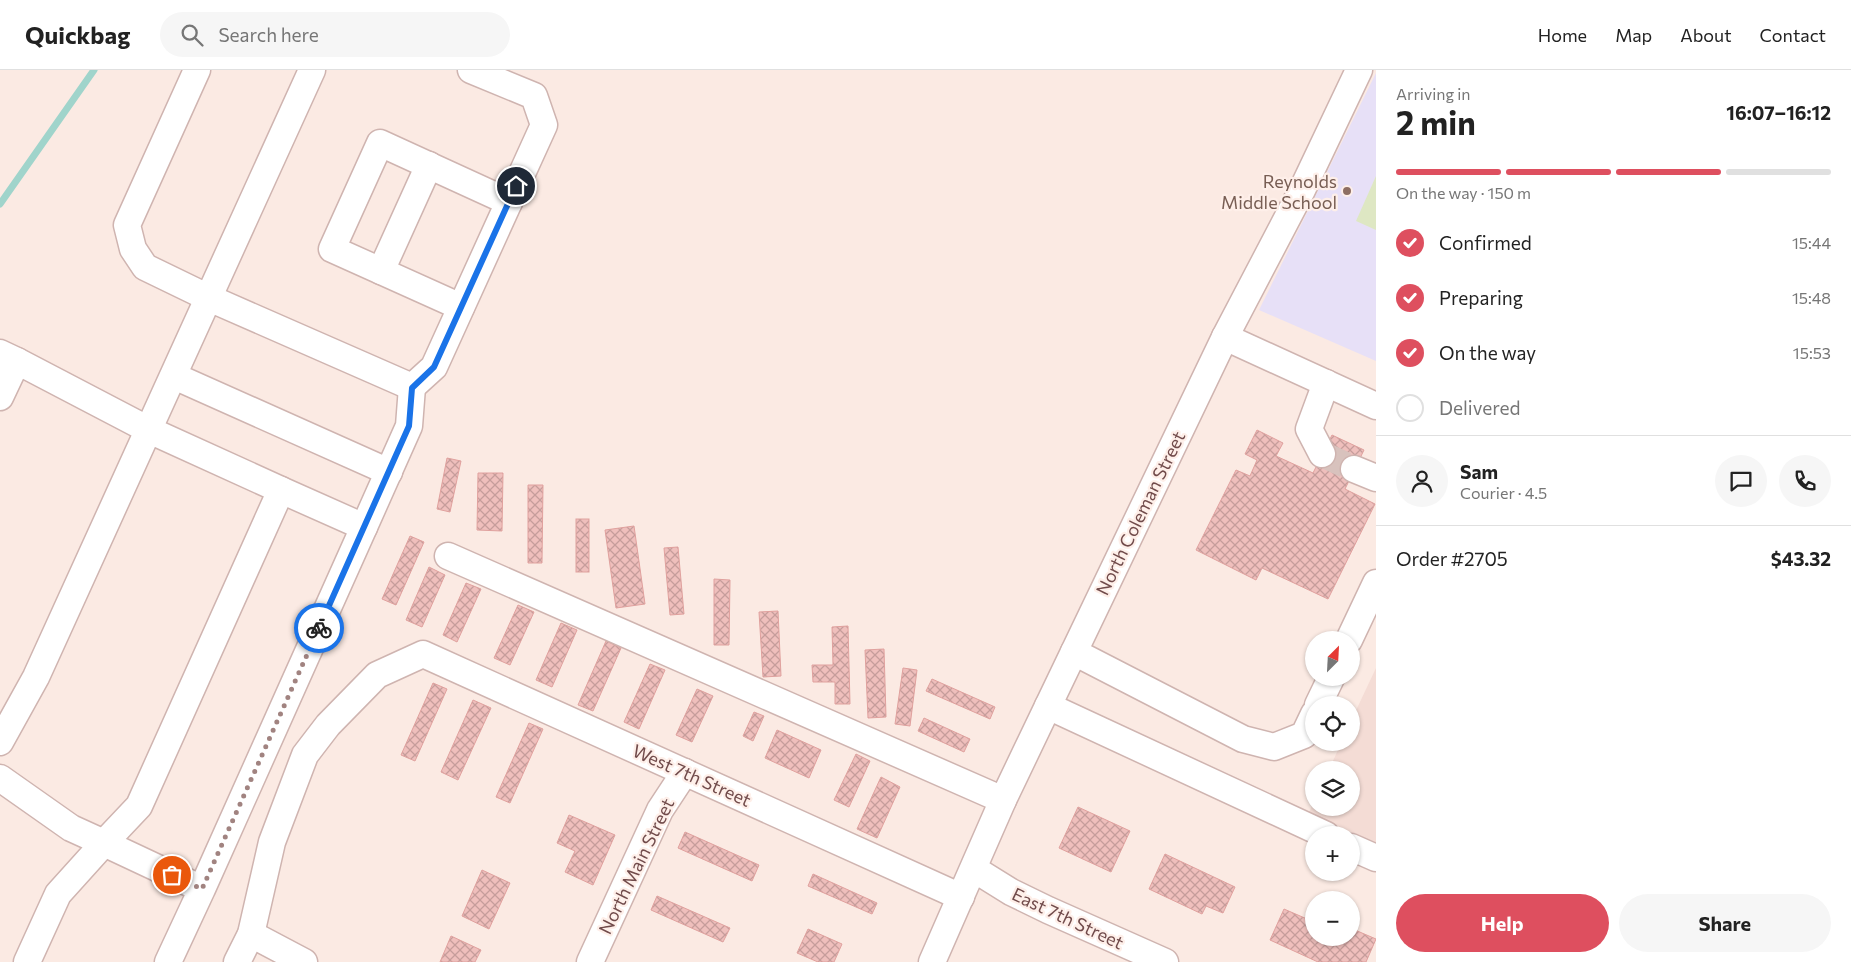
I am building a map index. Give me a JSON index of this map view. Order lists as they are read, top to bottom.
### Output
{
  "streets": {
    "street": [
      "North Coleman Street",
      "West 7th Street",
      "North Main Street",
      "East 7th Street"
    ]
  },
  "crossings": [
    ["North Coleman Street", "West 7th Street"],
    ["North Coleman Street", "East 7th Street"],
    ["West 7th Street", "North Main Street"]
  ],
  "places": ["Reynolds Middle School"],
  "north": "top right",
  "page": {
    "header": "Quickbag",
    "search": "Search here",
    "nav": [
      "Home",
      "Map",
      "About",
      "Contact"
    ],
    "heading": ["2 min", "Arriving in", "16:07–16:12"],
    "panel": [
      "Sam",
      "Courier · 4.5",
      "Order #2705",
      "$43.32"
    ],
    "bar": "On the way · 150 m",
    "list": [
      ["Confirmed", "15:44"],
      ["Preparing", "15:48"],
      ["On the way", "15:53"],
      "Delivered"
    ],
    "map_buttons": ["+", "−"],
    "buttons": ["Help", "Share"]
  }
}
